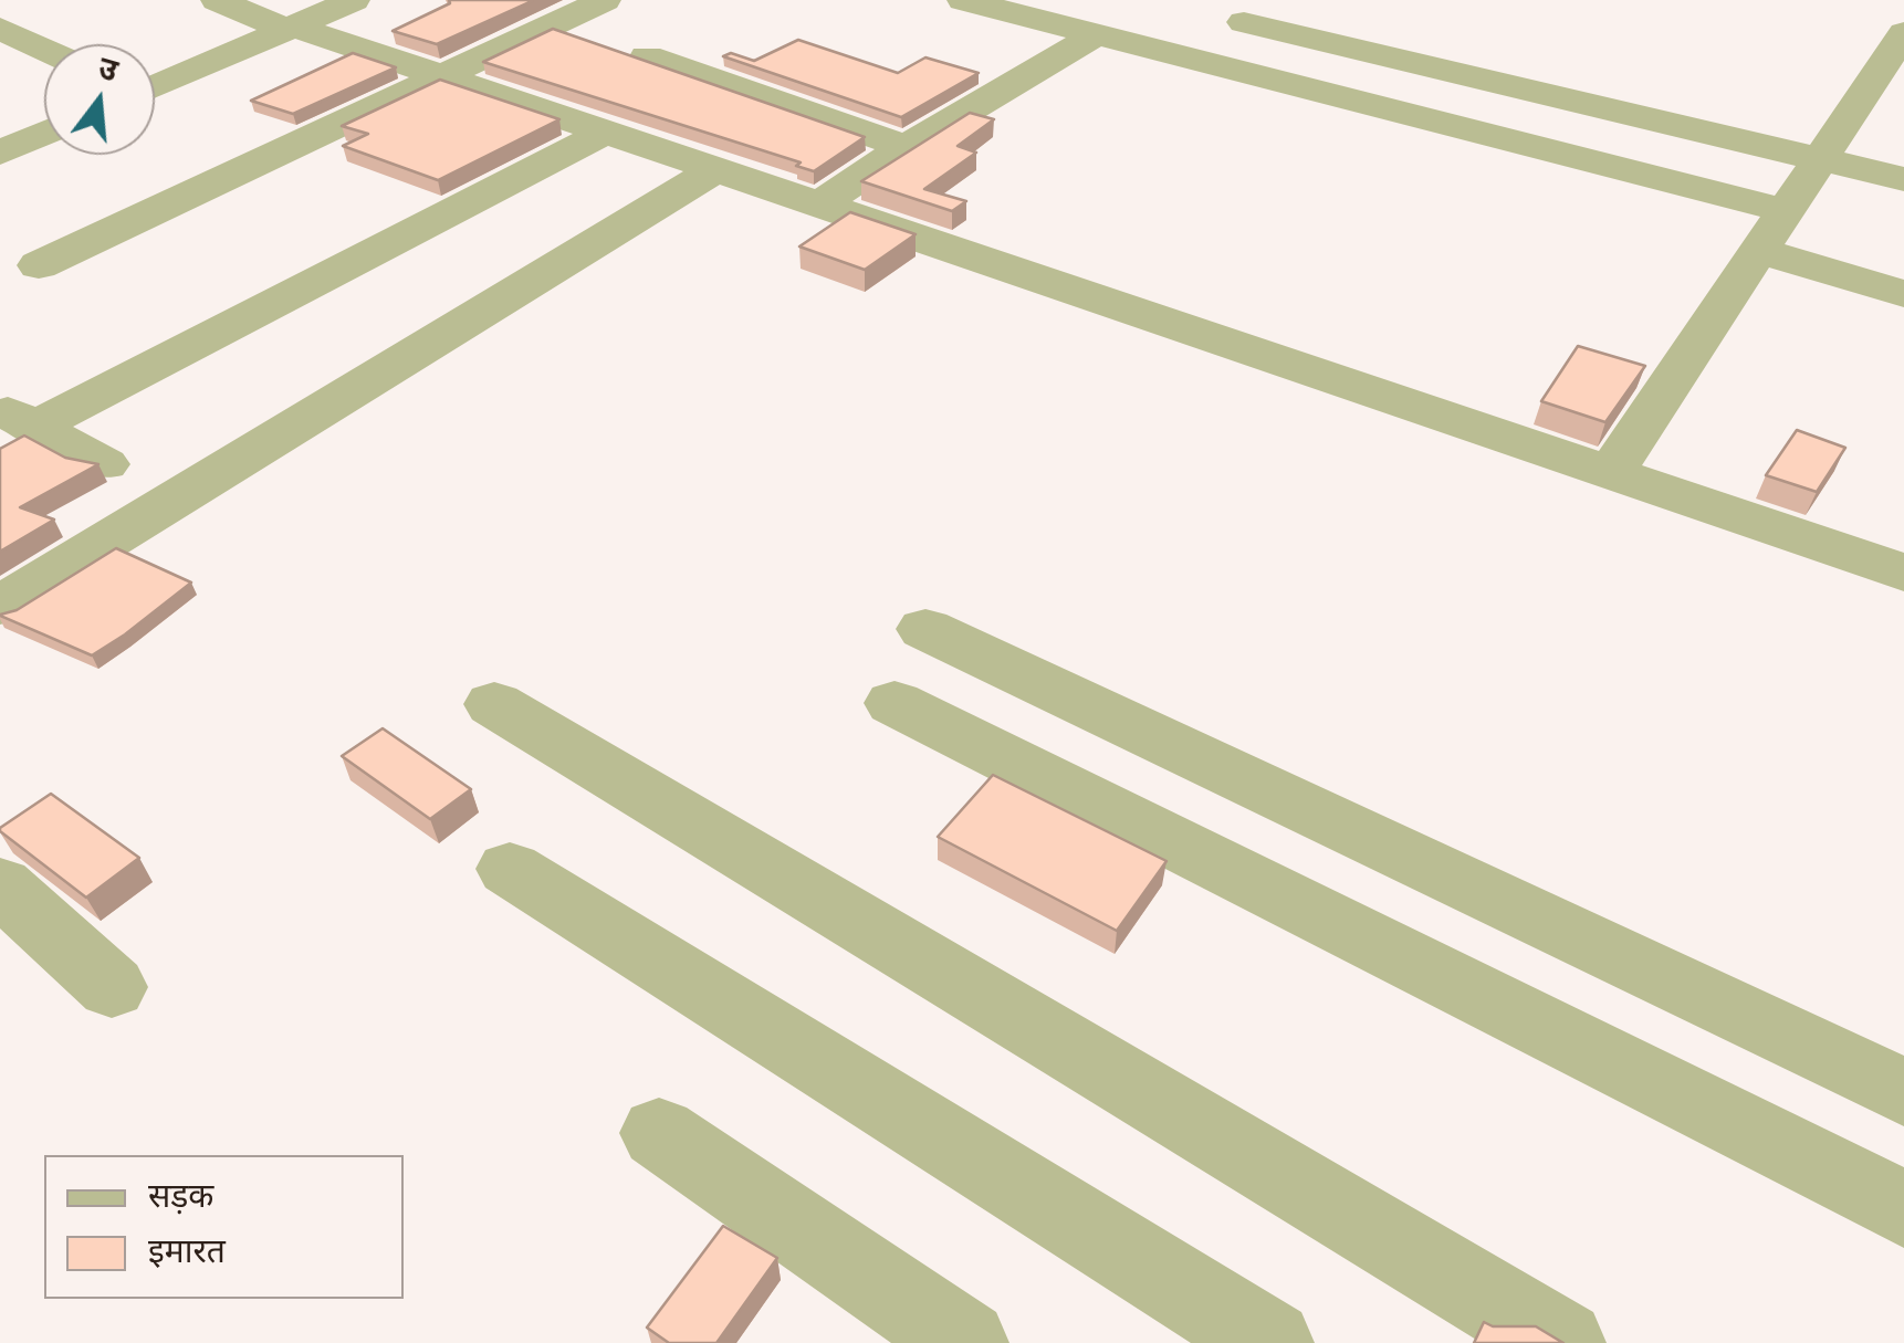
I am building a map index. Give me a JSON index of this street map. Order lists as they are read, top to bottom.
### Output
{
  "legend": ["सड़क", "इमारत"],
  "north": "top"
}
